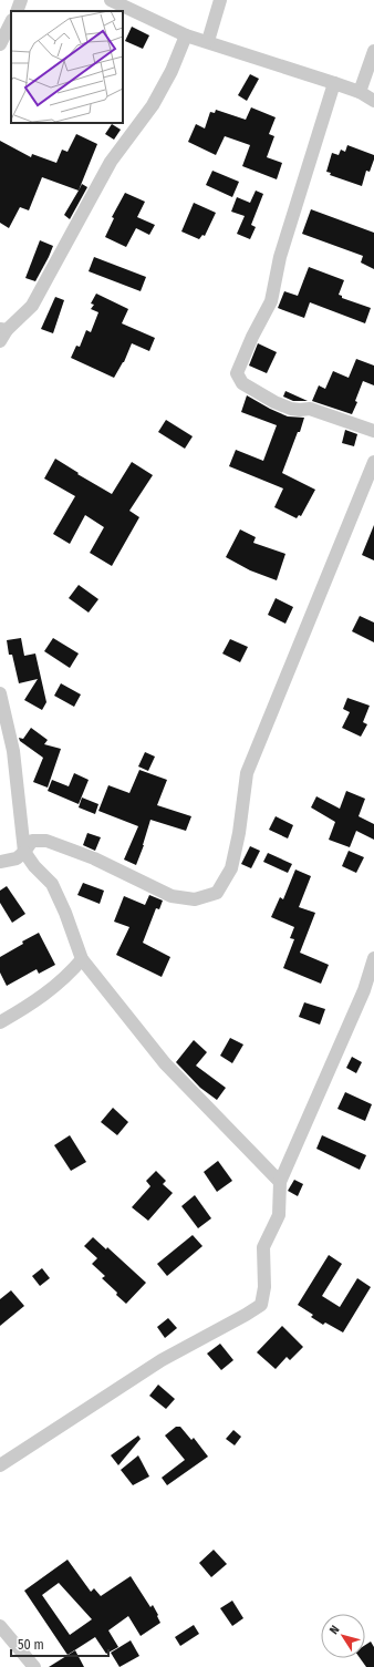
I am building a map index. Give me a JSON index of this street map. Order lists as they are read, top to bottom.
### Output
{
  "scale_bar": "50 m",
  "north": "top left"
}
